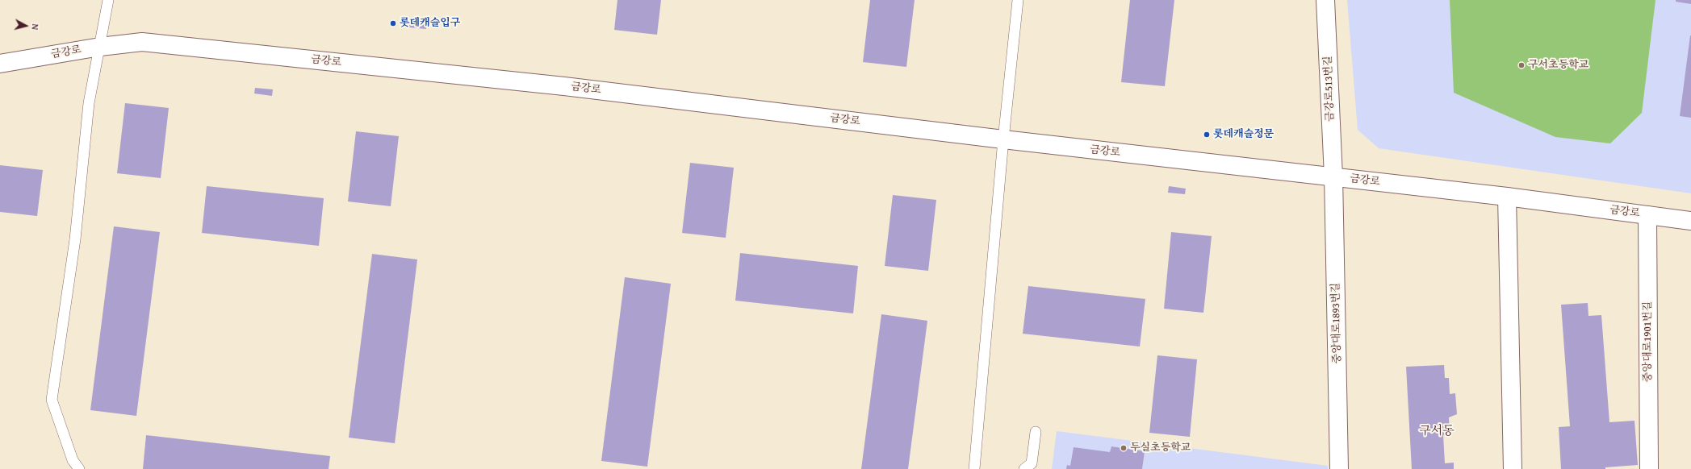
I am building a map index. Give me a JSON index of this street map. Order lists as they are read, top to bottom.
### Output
{
  "streets": {
    "street": [
      "금강로",
      "금강로513번길",
      "중앙대로1893번길",
      "중앙대로1901번길"
    ]
  },
  "crossings": [
    ["금강로", "금강로513번길"],
    ["금강로", "중앙대로1893번길"],
    ["금강로", "중앙대로1901번길"],
    ["금강로513번길", "중앙대로1893번길"]
  ],
  "districts": ["구서동"],
  "places": [
    "롯데캐슬입구",
    "구서초등학교",
    "롯데캐슬정문",
    "두실초등학교"
  ],
  "north": "right"
}
